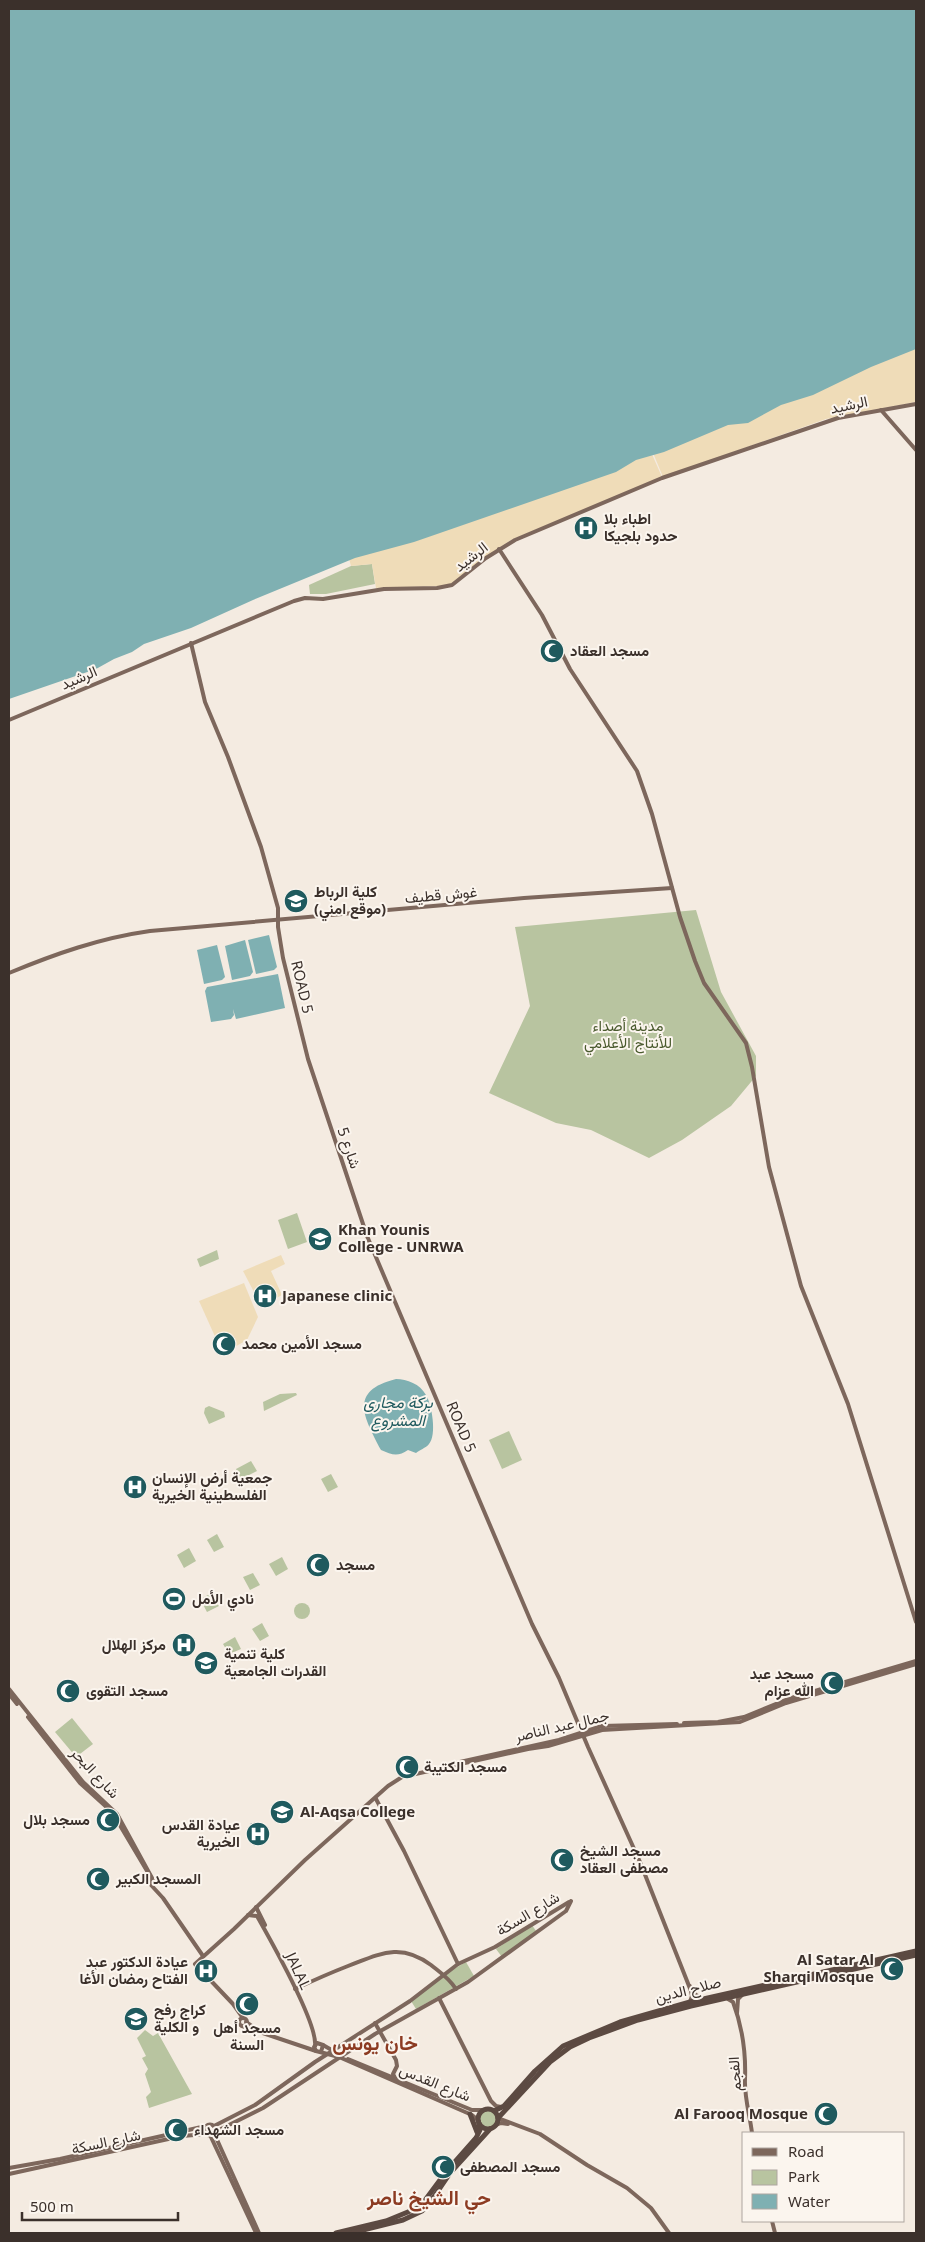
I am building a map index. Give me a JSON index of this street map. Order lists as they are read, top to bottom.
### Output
{
  "streets": {
    "highway": ["صلاح الدين"],
    "main road": [
      "الرشيد",
      "غوش قطيف",
      "ROAD 5",
      "شارع 5",
      "جمال عبد الناصر",
      "شارع البحر",
      "شارع السكة",
      "JALAL",
      "الفجم",
      "شارع القدس"
    ]
  },
  "crossings": [
    ["غوش قطيف", "ROAD 5"],
    ["ROAD 5", "شارع 5"],
    ["ROAD 5", "جمال عبد الناصر"],
    ["جمال عبد الناصر", "شارع البحر"],
    ["جمال عبد الناصر", "JALAL"],
    ["شارع السكة", "شارع القدس"],
    ["JALAL", "شارع القدس"],
    ["صلاح الدين", "شارع القدس"]
  ],
  "districts": ["خان يونس", "حي الشيخ ناصر"],
  "water": ["بركة مجارى المشروع"],
  "parks": ["مدينة أصداء للأنتاج الأعلامي"],
  "places": {
    "hospital": [
      "اطباء بلا حدود بلجيكا",
      "Japanese clinic",
      "جمعية أرض الإنسان الفلسطينية الخيرية",
      "مركز الهلال",
      "عيادة القدس الخيرية",
      "عيادة الدكتور عبد الفتاح رمضان الأغا"
    ],
    "mosque": [
      "مسجد العقاد",
      "مسجد الأمين محمد",
      "مسجد",
      "مسجد عبد الله عزام",
      "مسجد التقوى",
      "مسجد الكتيبة",
      "مسجد بلال",
      "مسجد الشيخ مصطفى العقاد",
      "المسجد الكبير",
      "Al Satar Al Sharqi Mosque",
      "مسجد أهل السنة",
      "Al Farooq Mosque",
      "مسجد الشهداء",
      "مسجد المصطفى"
    ],
    "school or university": [
      "كلية الرباط (موقع امني)",
      "Khan Younis College - UNRWA",
      "كلية تنمية القدرات الجامعية",
      "Al-Aqsa College",
      "كراج رفح و الكلية"
    ],
    "sports": ["نادي الأمل"]
  },
  "legend": ["Road", "Park", "Water"],
  "scale_bar": "500 m"
}
